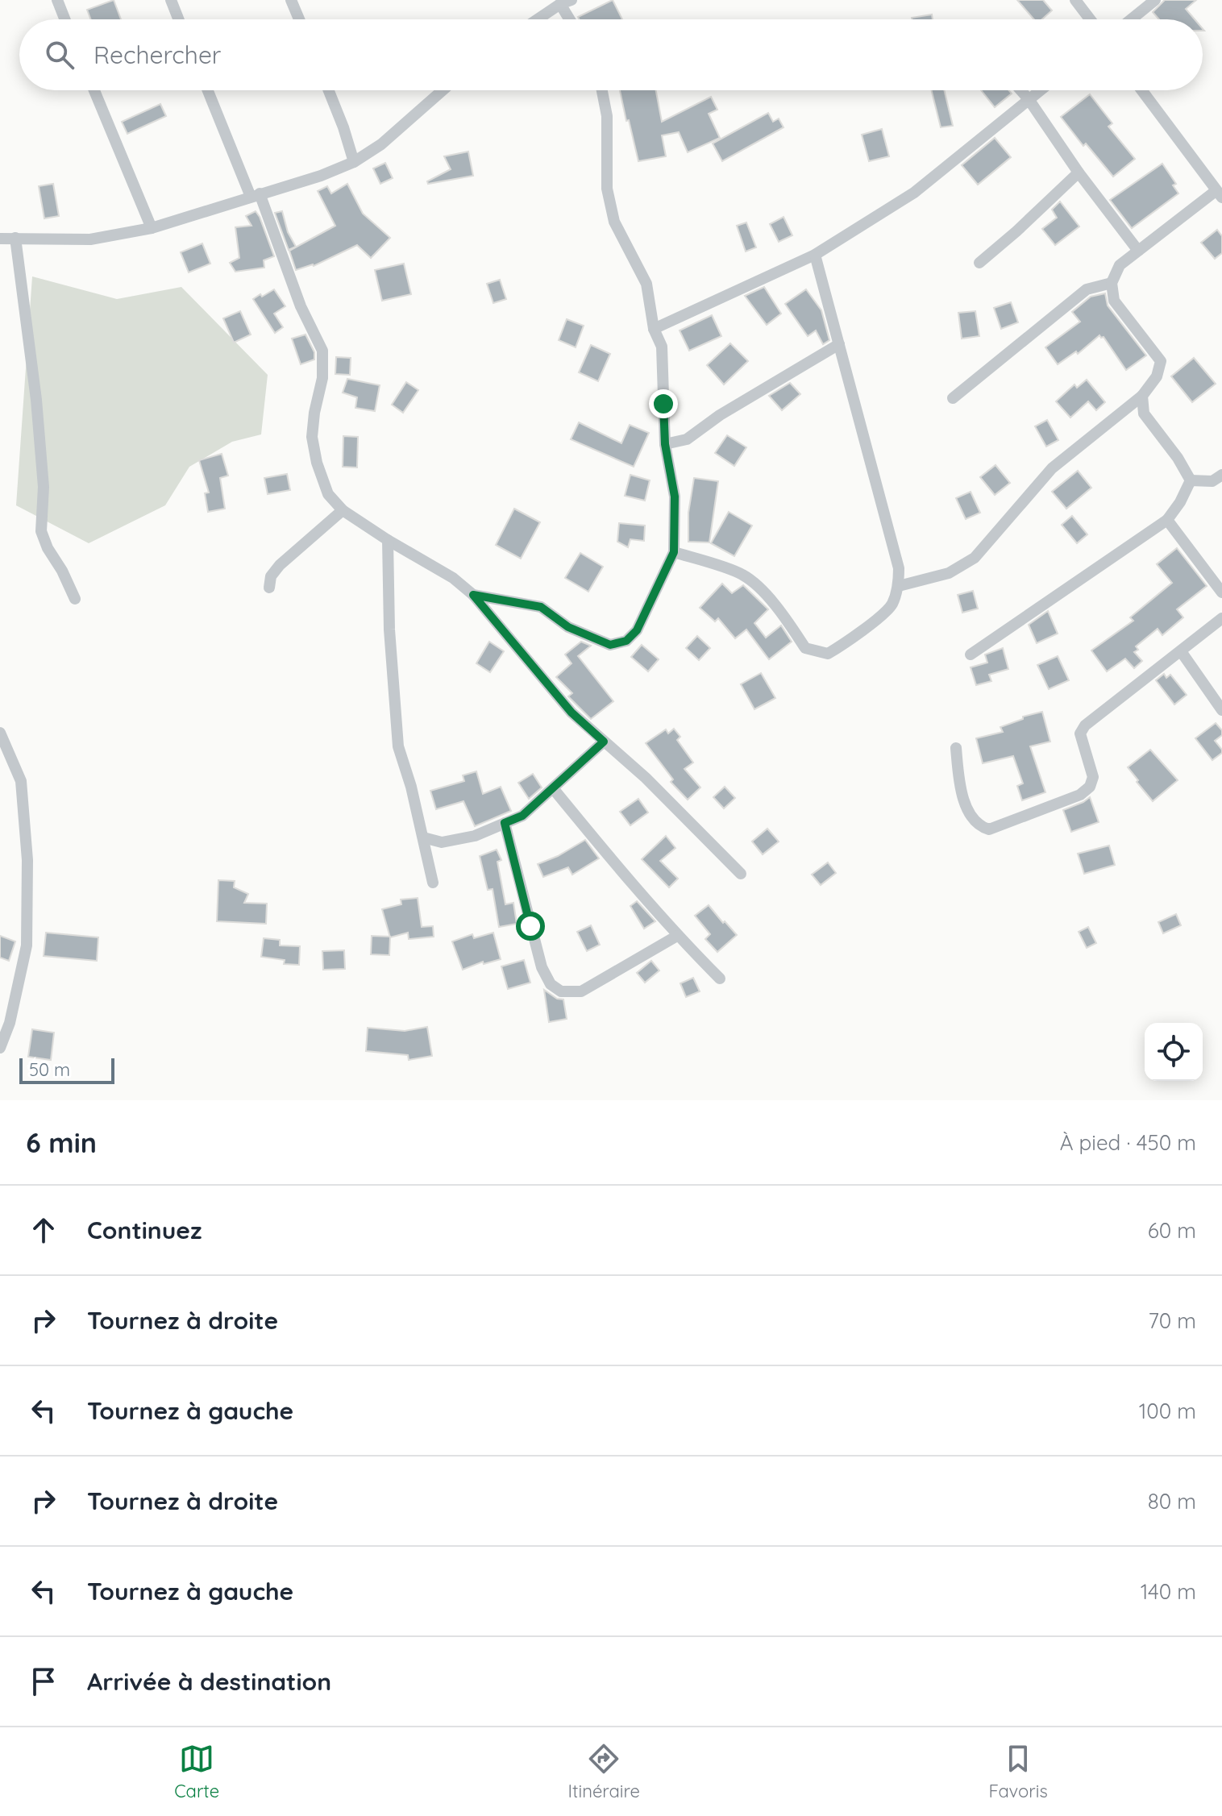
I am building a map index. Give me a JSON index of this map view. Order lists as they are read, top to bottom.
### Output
{
  "scale_bar": "50 m",
  "page": {
    "search": "Rechercher",
    "scale": "50 m",
    "heading": ["6 min", "À pied · 450 m"],
    "list": [
      ["Continuez", "60 m"],
      ["Tournez à droite", "70 m"],
      ["Tournez à gauche", "100 m"],
      ["Tournez à droite", "80 m"],
      ["Tournez à gauche", "140 m"],
      "Arrivée à destination"
    ],
    "nav": ["Carte", "Itinéraire", "Favoris"]
  }
}
